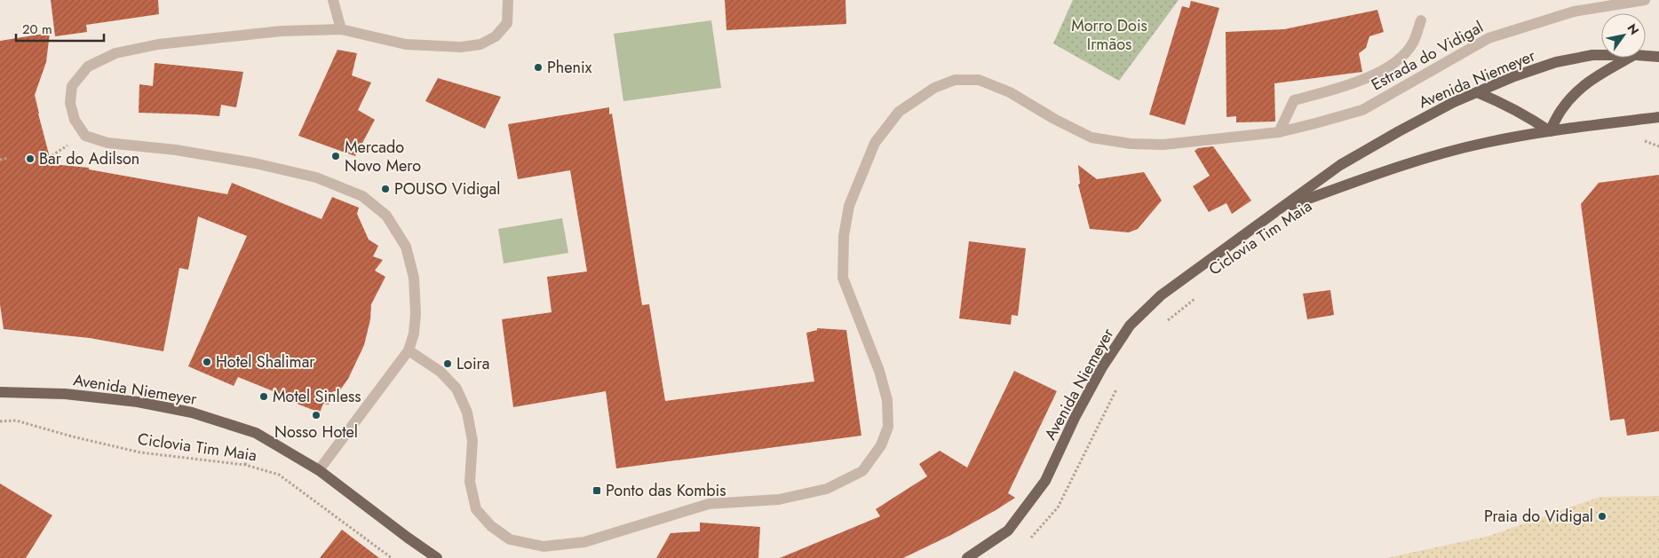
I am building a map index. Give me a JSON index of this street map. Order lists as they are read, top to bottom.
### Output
{
  "streets": {
    "main road": ["Avenida Niemeyer"],
    "street": ["Estrada do Vidigal"],
    "path": ["Ciclovia Tim Maia"]
  },
  "parks": ["Morro Dois Irmãos"],
  "places": {
    "other": [
      "Phenix",
      "Mercado Novo Mero",
      "Bar do Adilson",
      "POUSO Vidigal",
      "Hotel Shalimar",
      "Loira",
      "Motel Sinless",
      "Nosso Hotel",
      "Praia do Vidigal"
    ],
    "transit": ["Ponto das Kombis"]
  },
  "scale_bar": "20 m",
  "north": "top right"
}
